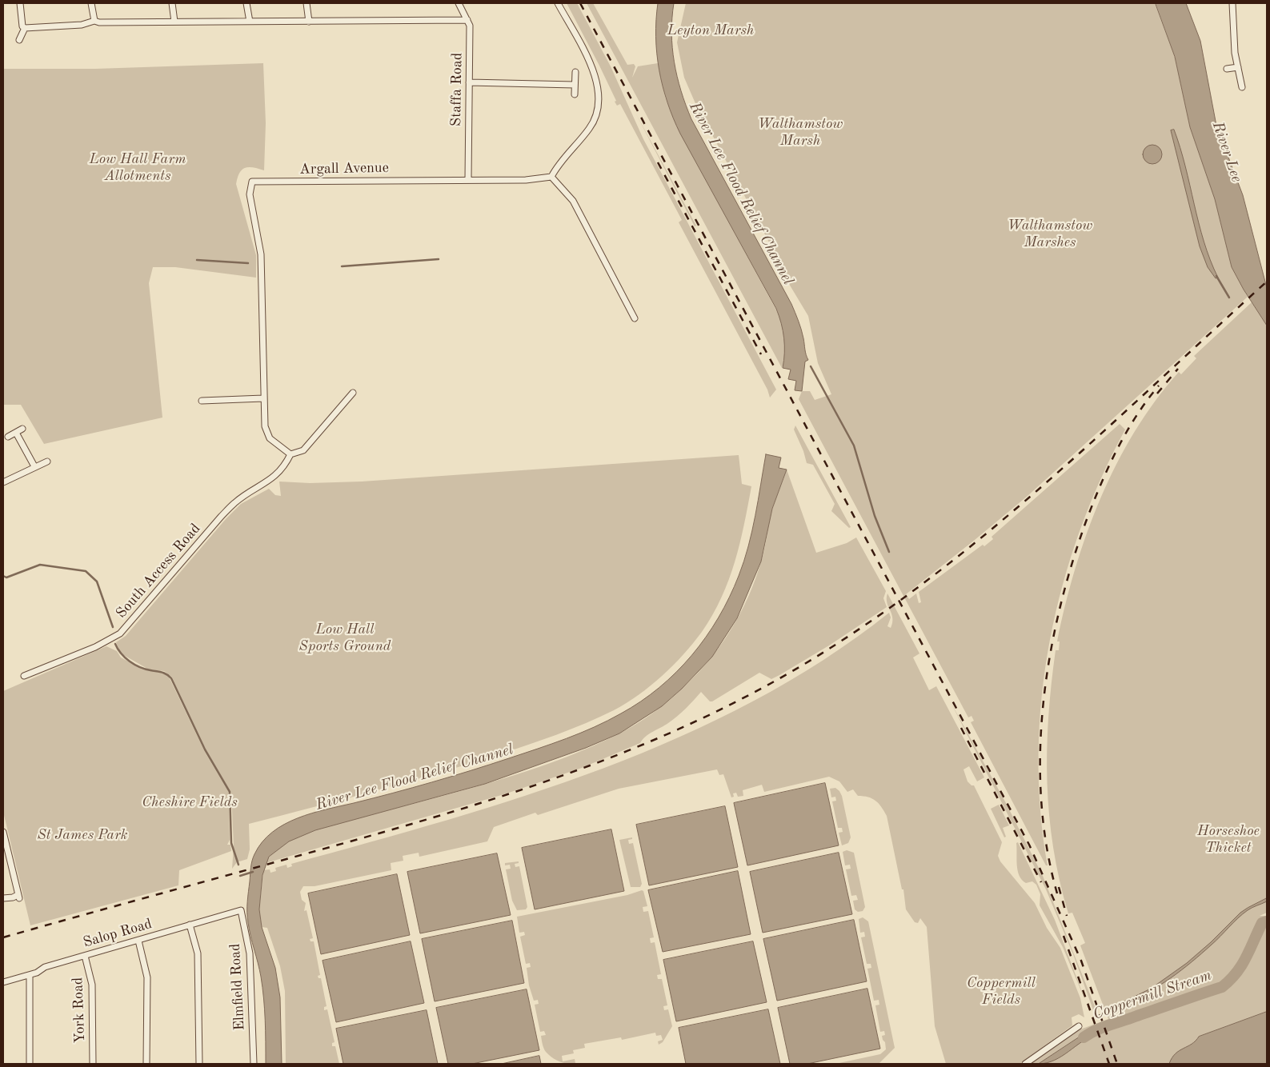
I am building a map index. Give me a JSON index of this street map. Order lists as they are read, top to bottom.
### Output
{
  "streets": {
    "street": [
      "Staffa Road",
      "Argall Avenue",
      "South Access Road",
      "Salop Road",
      "Elmfield Road",
      "York Road"
    ]
  },
  "crossings": [
    ["Staffa Road", "Argall Avenue"],
    ["Salop Road", "Elmfield Road"],
    ["Salop Road", "York Road"]
  ],
  "water": ["River Lee", "River Lee Flood Relief Channel", "Coppermill Stream"],
  "parks": [
    "Leyton Marsh",
    "Walthamstow Marsh",
    "Low Hall Farm Allotments",
    "Walthamstow Marshes",
    "Low Hall Sports Ground",
    "Cheshire Fields",
    "Horseshoe Thicket",
    "St James Park",
    "Coppermill Fields"
  ]
}
